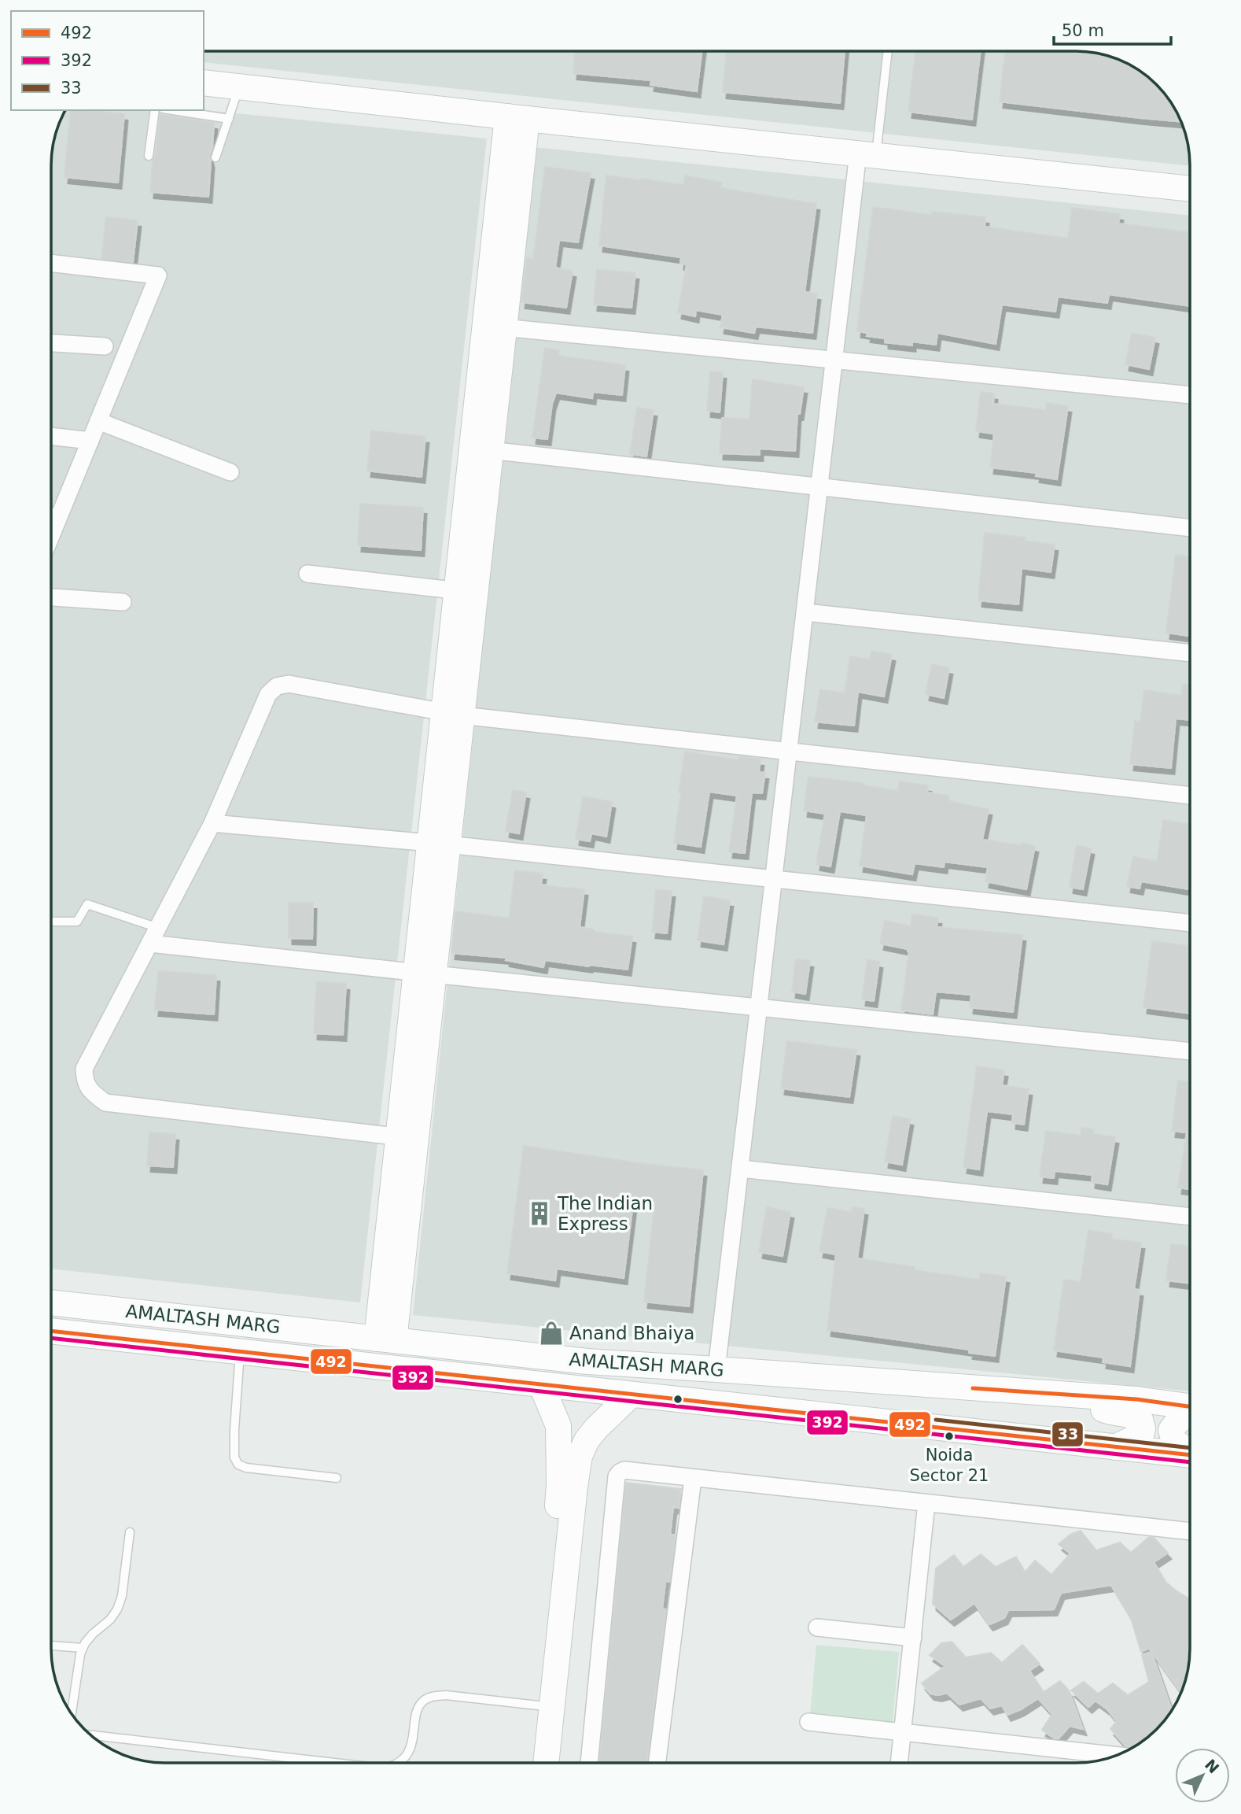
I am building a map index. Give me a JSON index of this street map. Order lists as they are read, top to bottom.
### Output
{
  "streets": {
    "street": ["AMALTASH MARG"]
  },
  "places": {
    "building": ["The Indian Express"],
    "shop": ["Anand Bhaiya"],
    "other": ["Noida Sector 21"]
  },
  "lines": ["transit line 492", "transit line 392", "transit line 33"],
  "legend": ["492", "392", "33"],
  "scale_bar": "50 m",
  "north": "top right"
}
